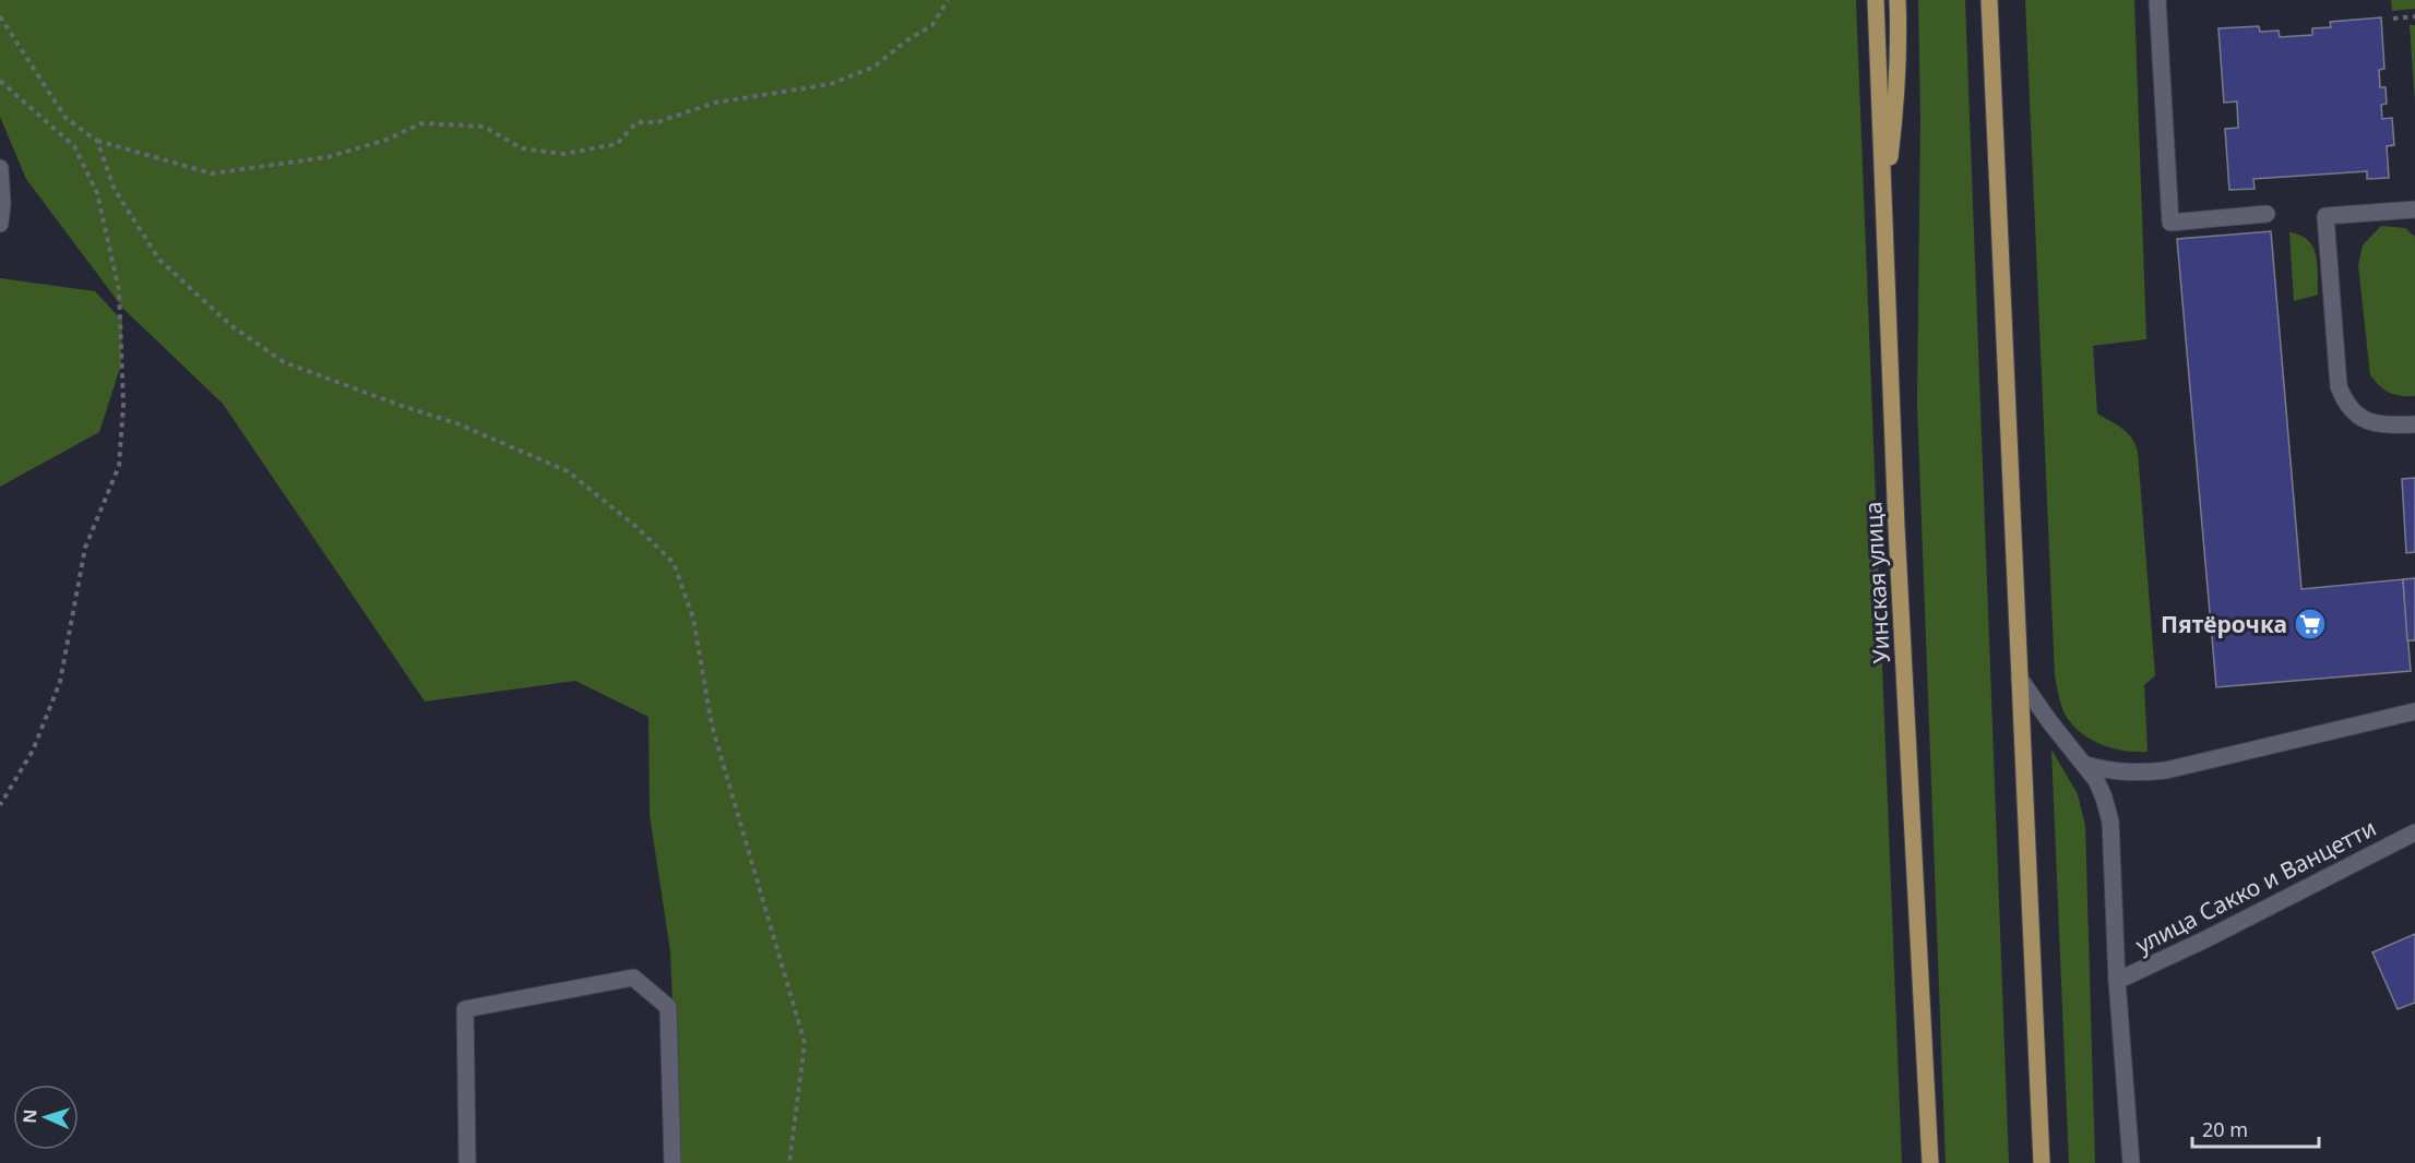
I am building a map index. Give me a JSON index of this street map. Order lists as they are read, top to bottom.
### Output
{
  "streets": {
    "main road": ["Уинская улица"],
    "street": ["улица Сакко и Ванцетти"]
  },
  "places": {
    "supermarket": ["Пятёрочка"]
  },
  "scale_bar": "20 m",
  "north": "left"
}
